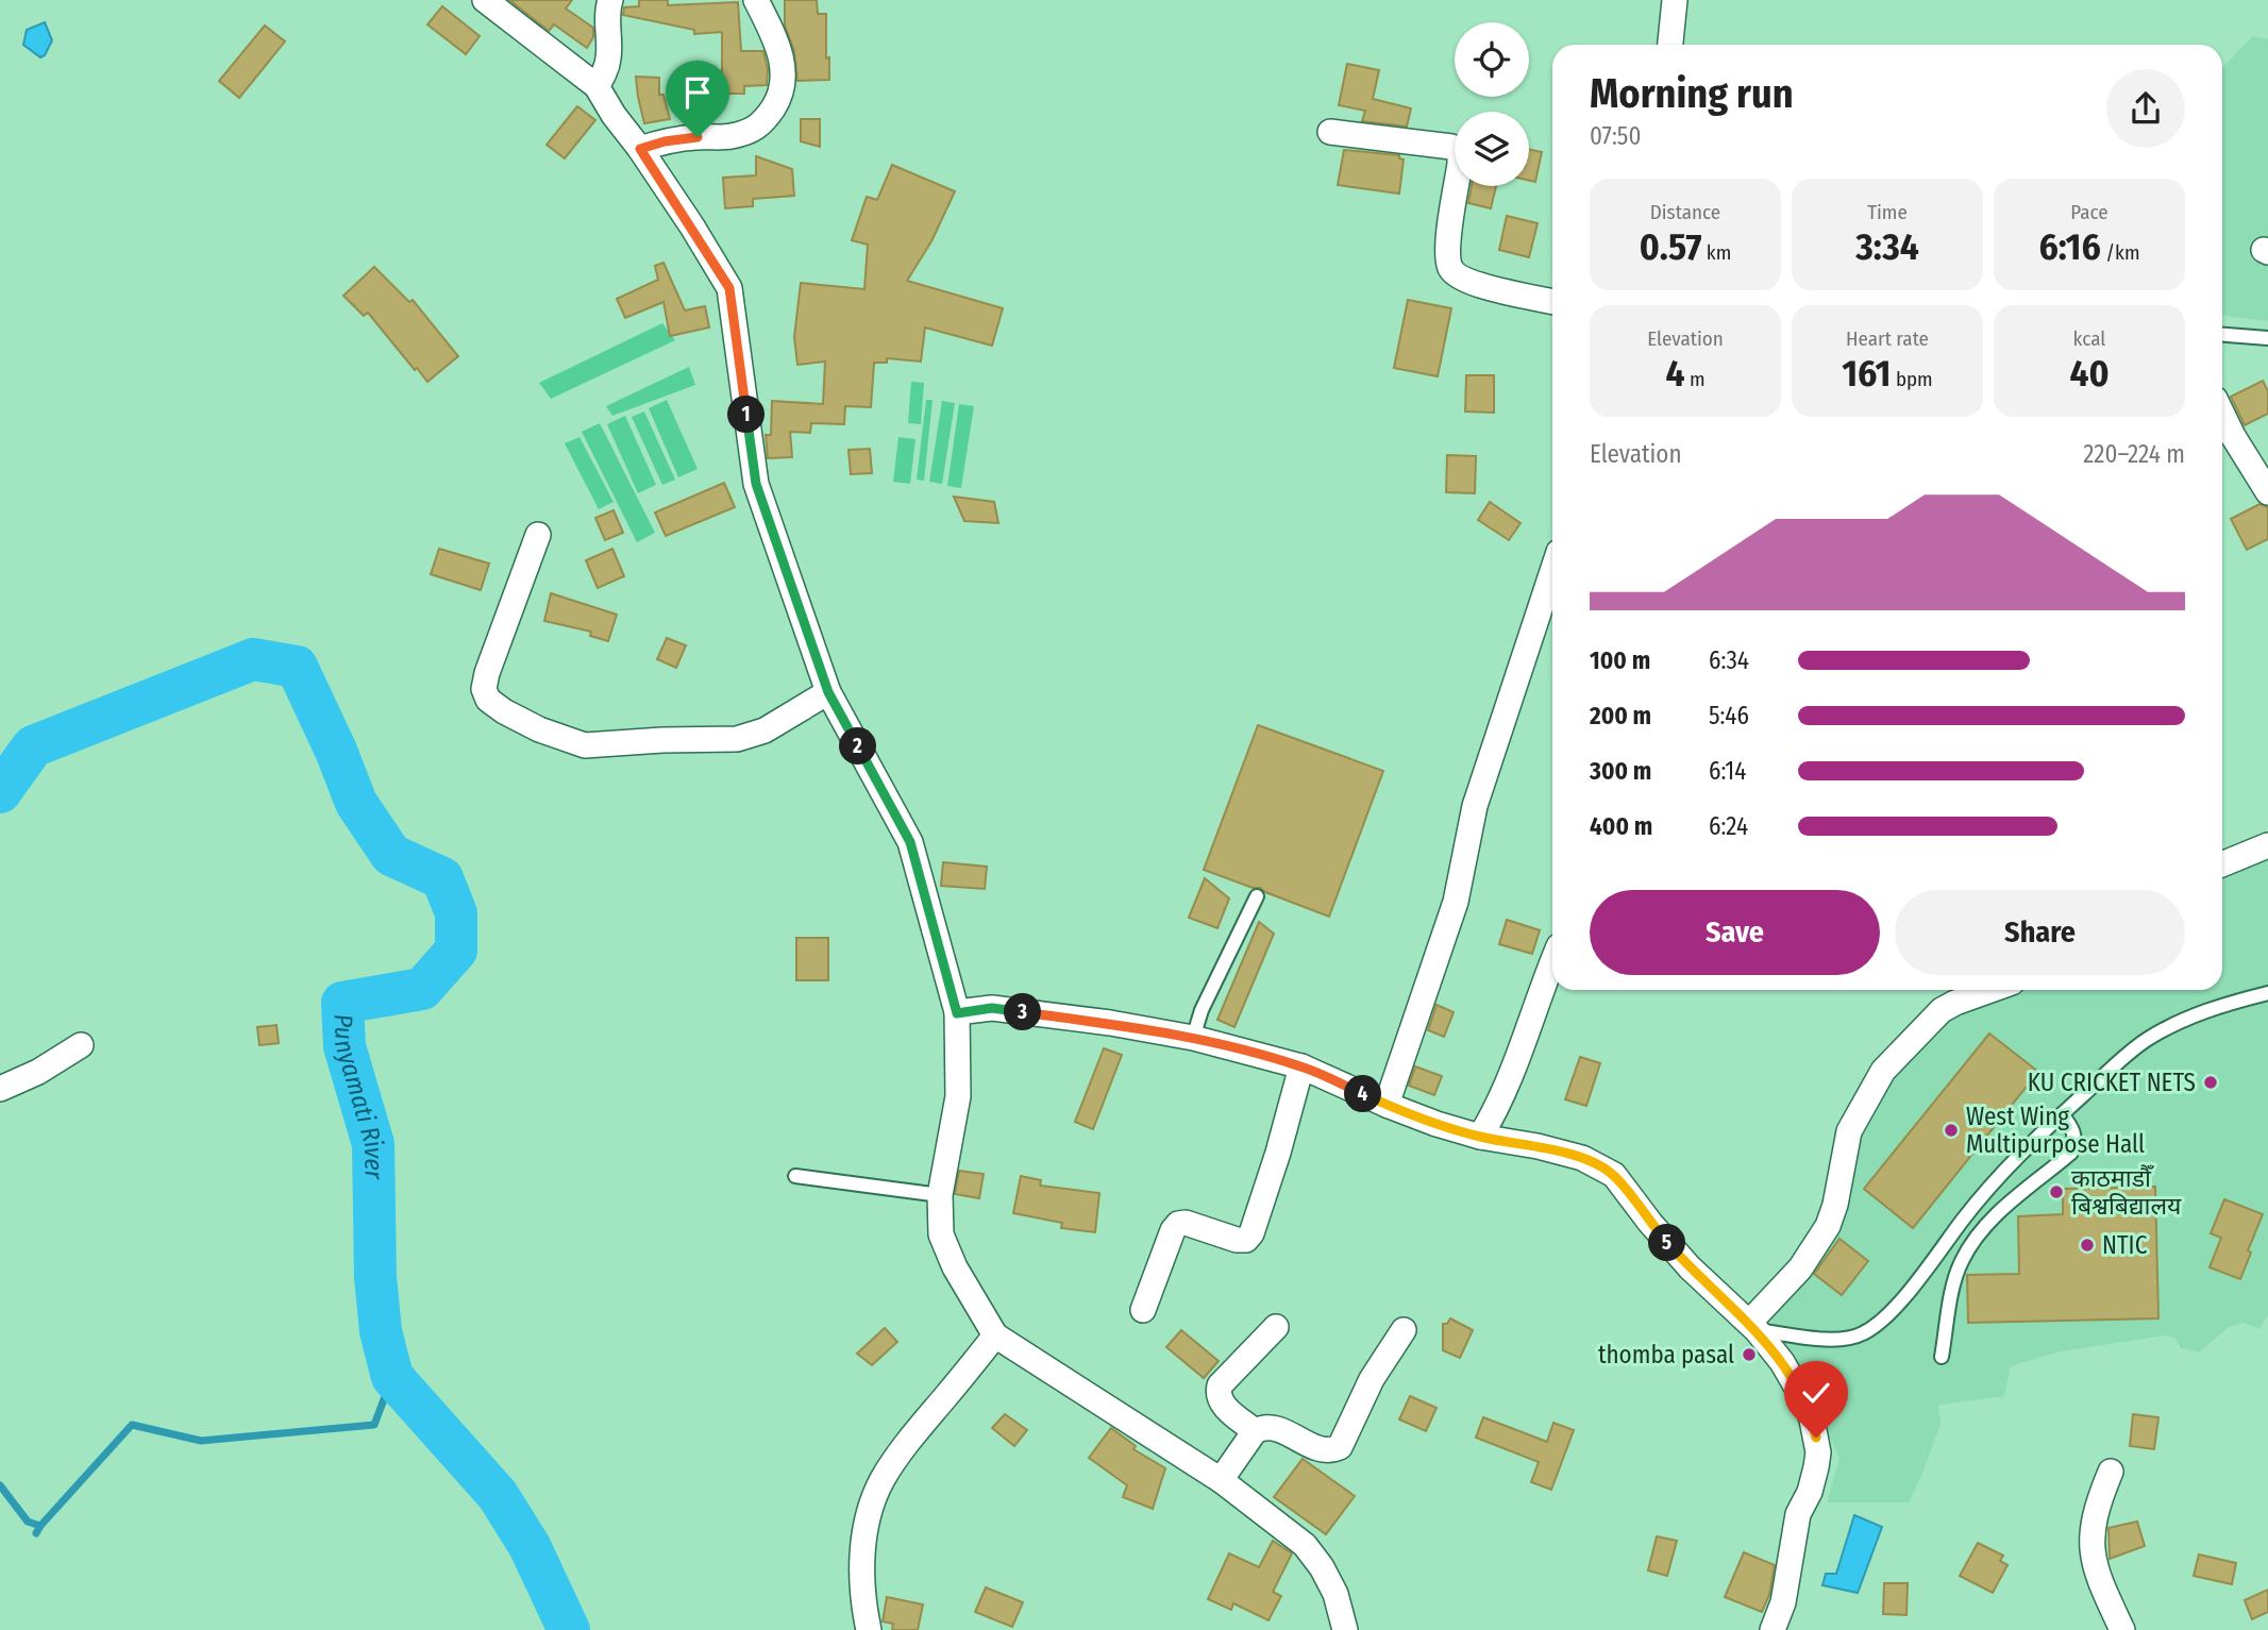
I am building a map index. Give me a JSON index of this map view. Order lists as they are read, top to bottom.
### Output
{
  "water": ["Punyamati River"],
  "places": [
    "KU CRICKET NETS",
    "West Wing Multipurpose Hall",
    "काठमाडौँ बिश्वबिद्यालय",
    "NTIC",
    "thomba pasal"
  ],
  "page": {
    "heading": ["Morning run", "07:50"],
    "stats": [
      ["Distance", "0.57 km"],
      ["Time", "3:34"],
      ["Pace", "6:16 /km"],
      ["Elevation", "4 m"],
      ["Heart rate", "161 bpm"],
      ["kcal", "40"]
    ],
    "pins": [
      "1",
      "2",
      "3",
      "4",
      "5"
    ],
    "chart": ["Elevation", "220–224 m"],
    "list": [
      {
        "name": "100 m",
        "note": "6:34"
      },
      {
        "name": "200 m",
        "note": "5:46"
      },
      {
        "name": "300 m",
        "note": "6:14"
      },
      {
        "name": "400 m",
        "note": "6:24"
      }
    ],
    "buttons": ["Save", "Share"]
  }
}
